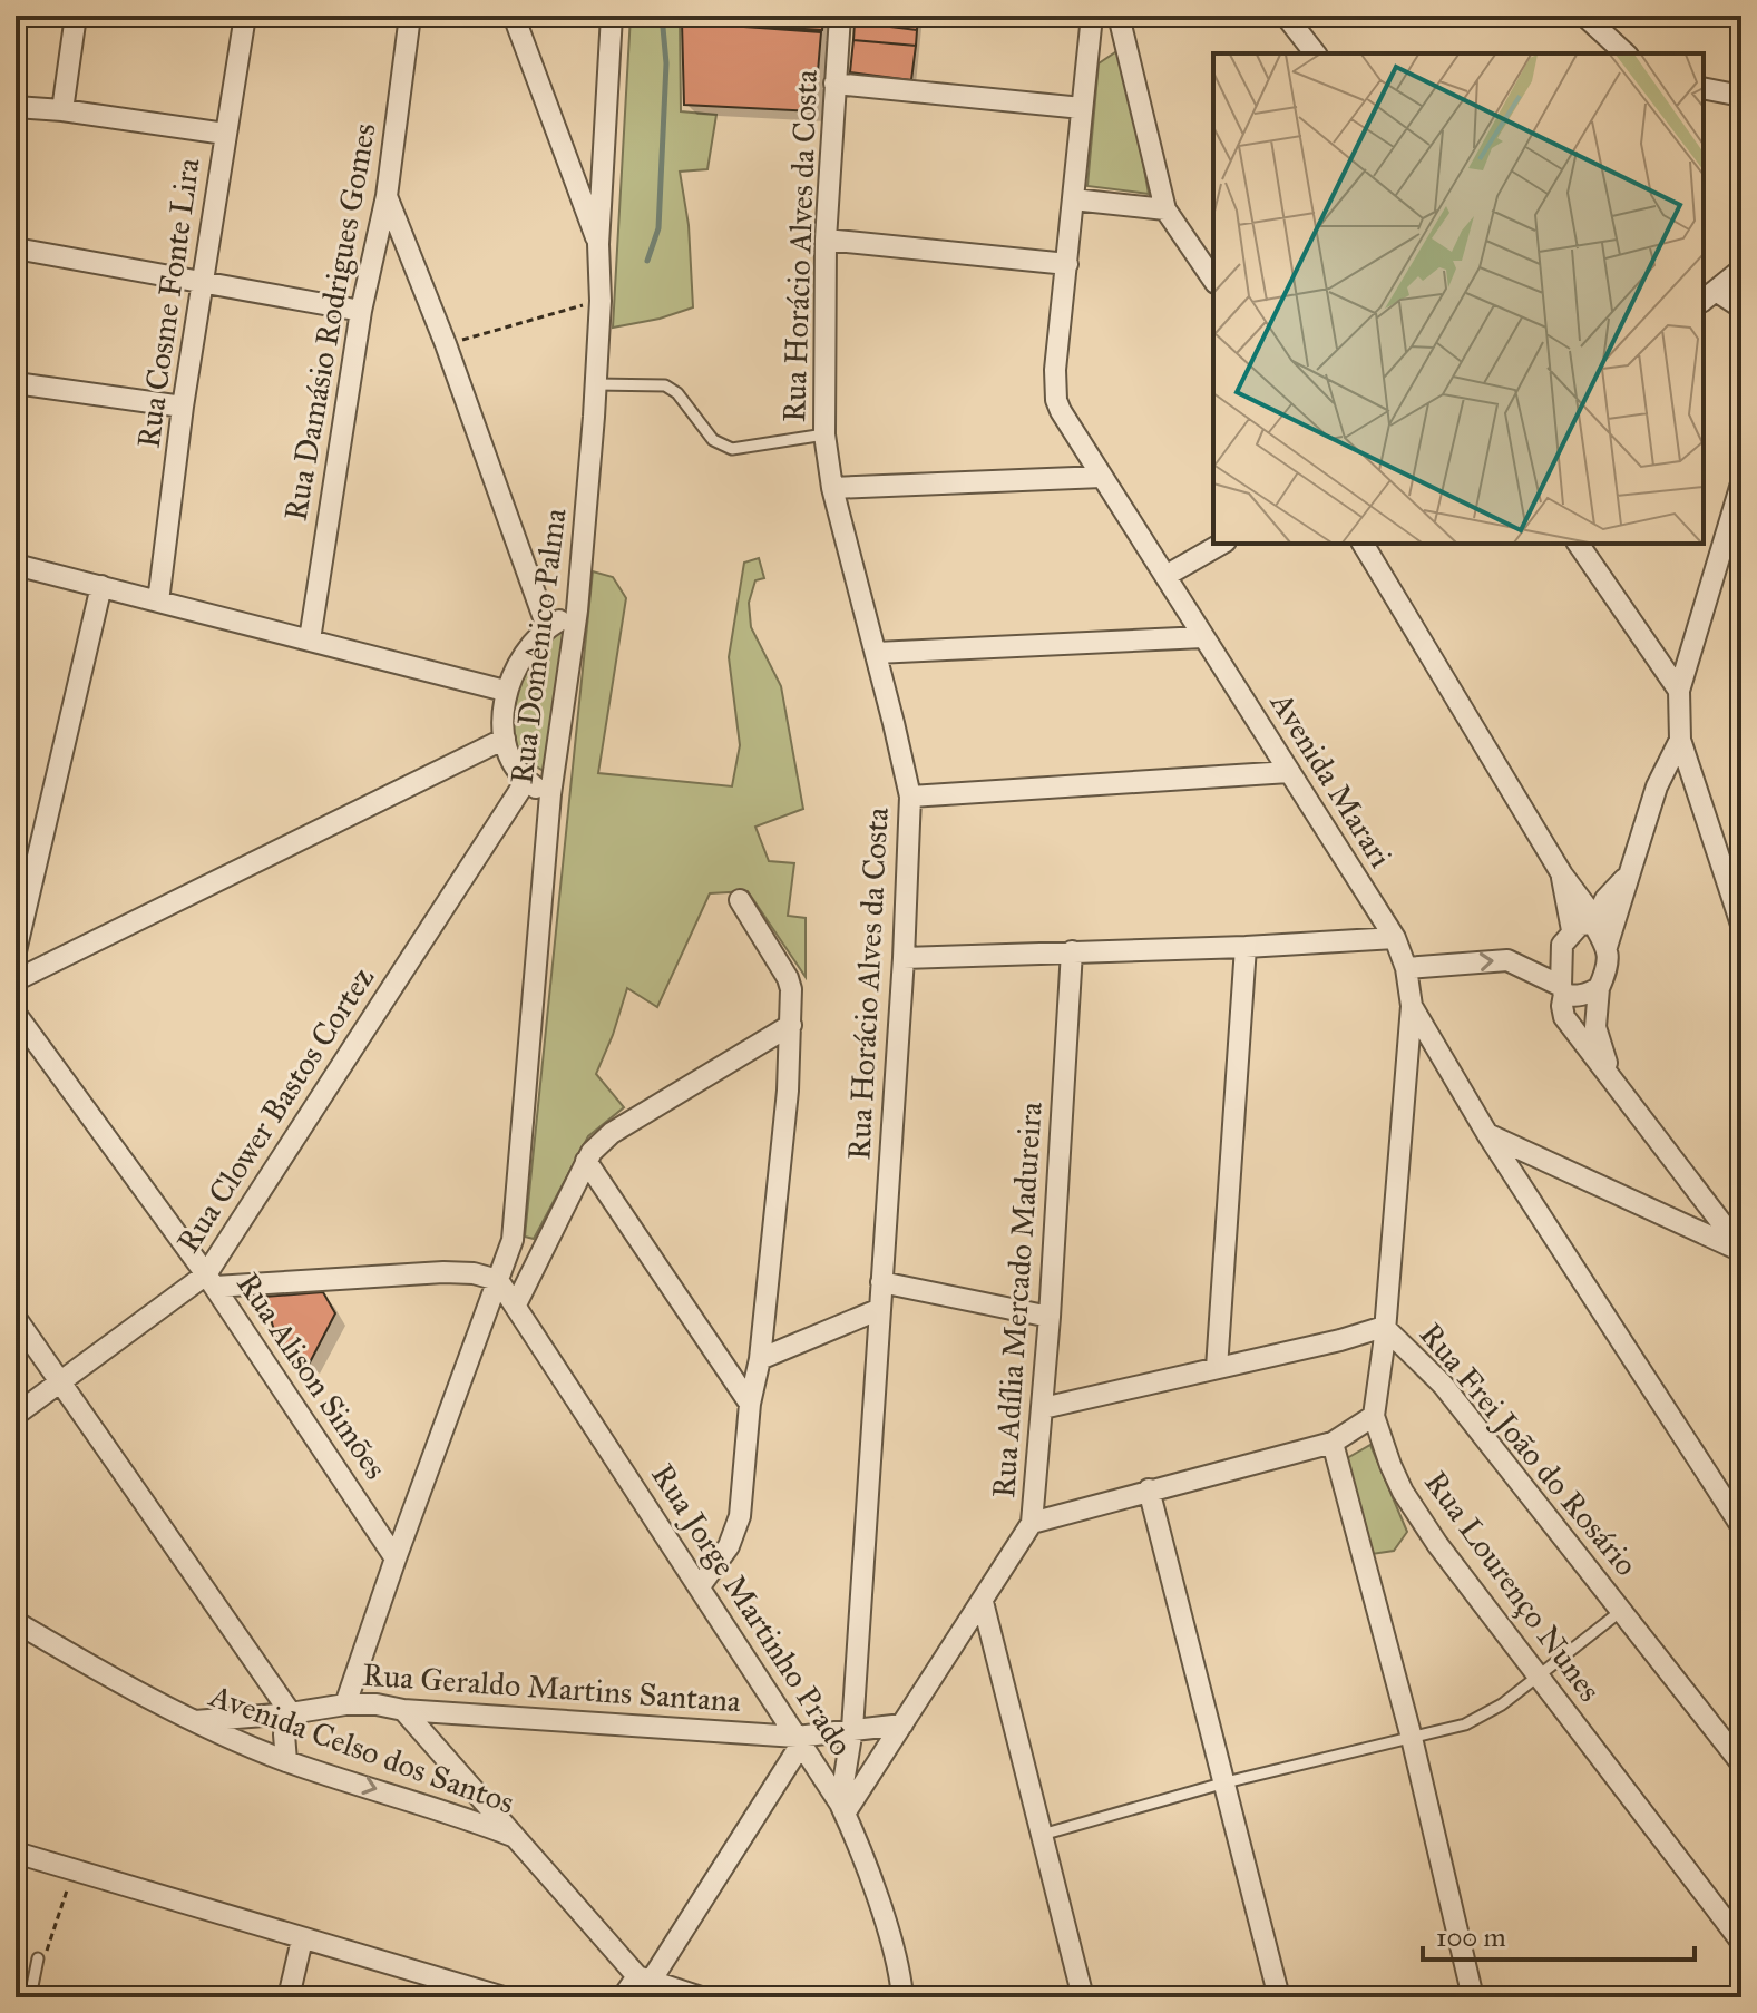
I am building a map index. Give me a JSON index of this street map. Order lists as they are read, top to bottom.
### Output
{
  "streets": {
    "street": [
      "Rua Horácio Alves da Costa",
      "Rua Cosme Fonte Lira",
      "Rua Damásio Rodrigues Gomes",
      "Rua Domênico Palma",
      "Avenida Marari",
      "Rua Clower Bastos Cortez",
      "Rua Adília Mercado Madureira",
      "Rua Alison Simões",
      "Rua Frei João do Rosário",
      "Rua Lourenço Nunes",
      "Rua Jorge Martinho Prado",
      "Rua Geraldo Martins Santana",
      "Avenida Celso dos Santos"
    ]
  },
  "crossings": [
    ["Rua Horácio Alves da Costa", "Rua Adília Mercado Madureira"],
    ["Rua Horácio Alves da Costa", "Rua Jorge Martinho Prado"],
    ["Rua Horácio Alves da Costa", "Rua Geraldo Martins Santana"],
    ["Rua Domênico Palma", "Rua Alison Simões"],
    ["Rua Domênico Palma", "Rua Jorge Martinho Prado"],
    ["Rua Domênico Palma", "Rua Geraldo Martins Santana"],
    ["Avenida Marari", "Rua Lourenço Nunes"],
    ["Rua Clower Bastos Cortez", "Rua Alison Simões"],
    ["Rua Adília Mercado Madureira", "Rua Frei João do Rosário"],
    ["Rua Adília Mercado Madureira", "Rua Jorge Martinho Prado"],
    ["Rua Adília Mercado Madureira", "Rua Geraldo Martins Santana"],
    ["Rua Frei João do Rosário", "Rua Lourenço Nunes"],
    ["Rua Jorge Martinho Prado", "Rua Geraldo Martins Santana"],
    ["Rua Geraldo Martins Santana", "Avenida Celso dos Santos"]
  ],
  "scale_bar": "100 m"
}
